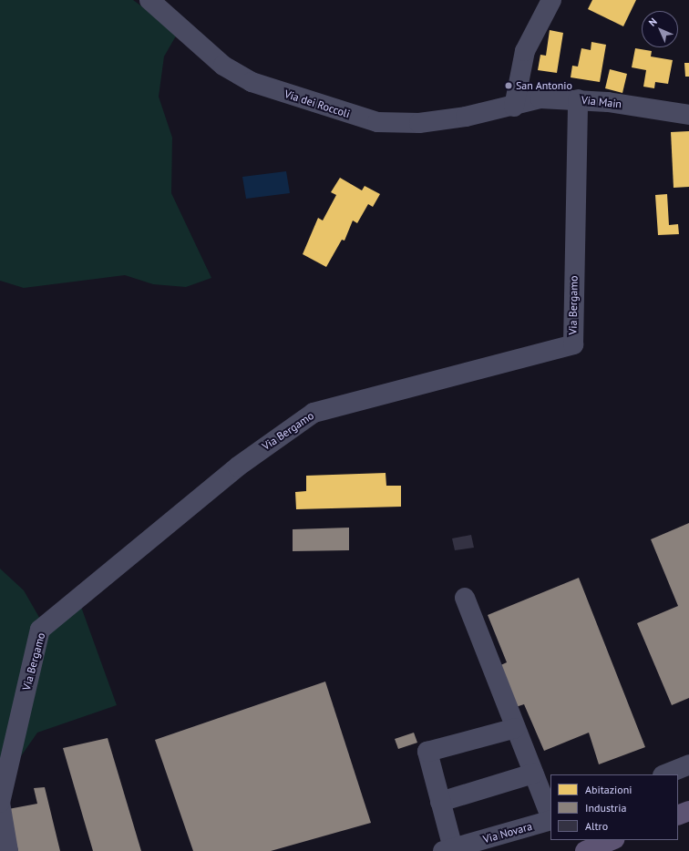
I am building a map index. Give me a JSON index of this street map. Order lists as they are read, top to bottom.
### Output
{
  "streets": {
    "street": [
      "Via Main",
      "Via dei Roccoli",
      "Via Bergamo",
      "Via Novara"
    ]
  },
  "crossings": [
    ["Via Main", "Via dei Roccoli"],
    ["Via Main", "Via Bergamo"]
  ],
  "places": ["San Antonio"],
  "legend": ["Abitazioni", "Industria", "Altro"],
  "north": "top left"
}
